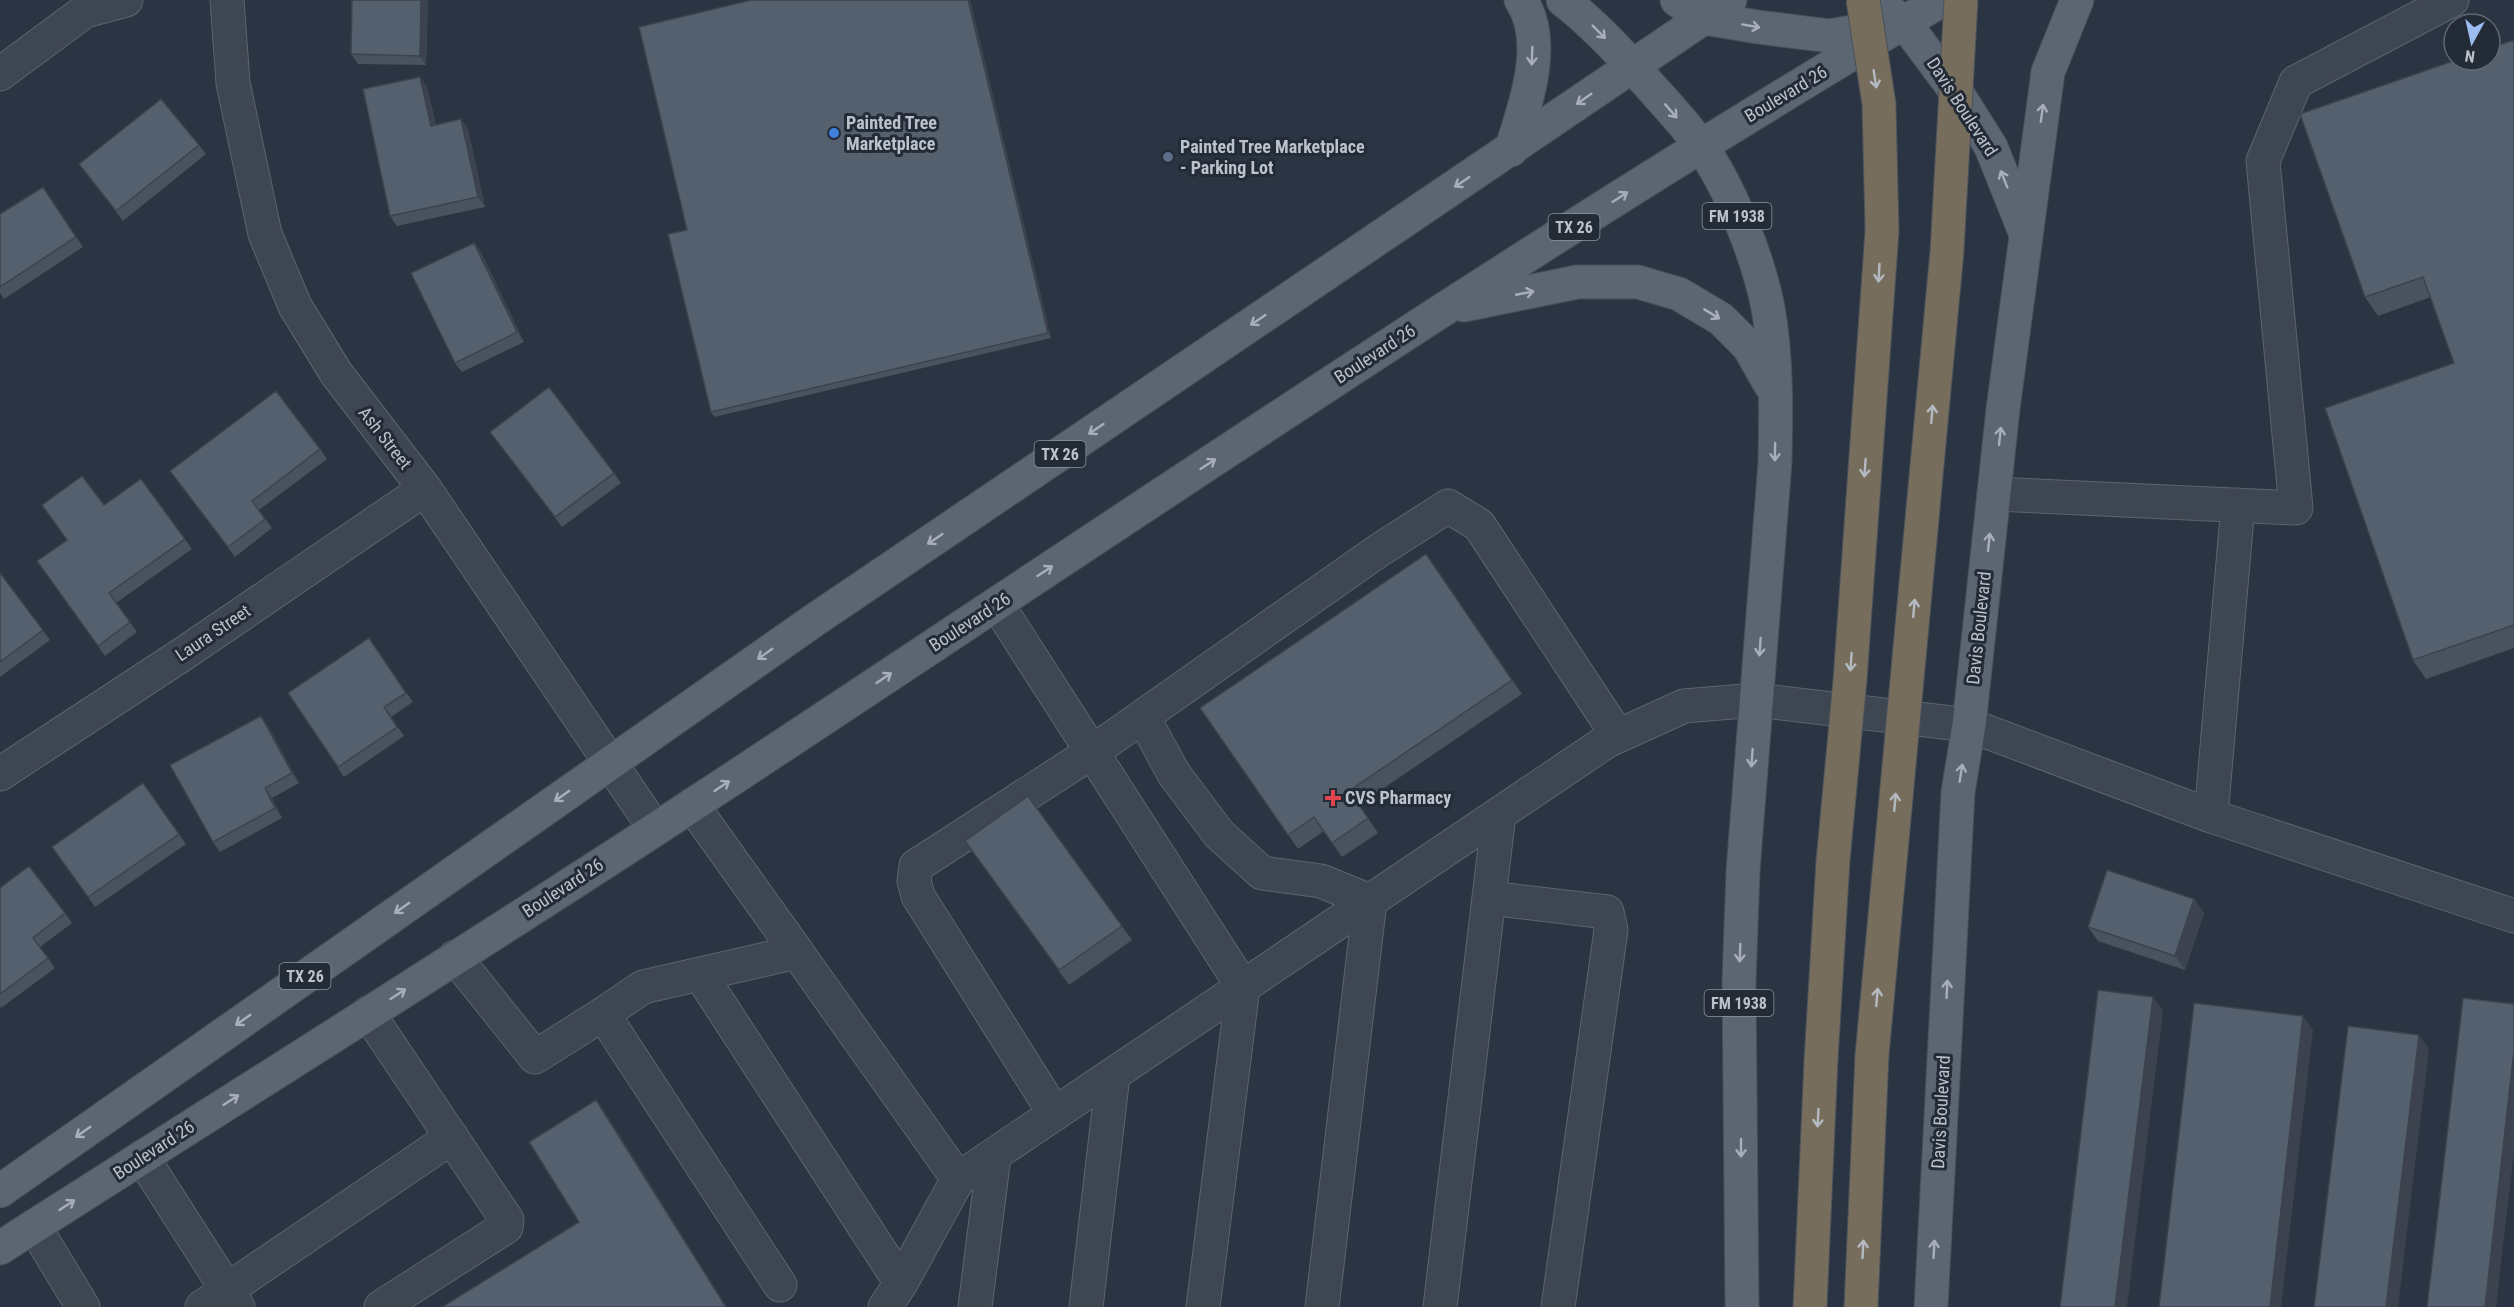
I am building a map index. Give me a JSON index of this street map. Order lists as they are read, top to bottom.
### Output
{
  "streets": {
    "main road": [
      "Boulevard 26",
      "Davis Boulevard",
      "FM 1938",
      "TX 26"
    ],
    "street": ["Ash Street", "Laura Street"]
  },
  "crossings": [
    ["Boulevard 26", "Davis Boulevard"],
    ["Boulevard 26", "FM 1938"],
    ["Boulevard 26", "Ash Street"],
    ["FM 1938", "TX 26"],
    ["TX 26", "Ash Street"],
    ["Ash Street", "Laura Street"]
  ],
  "places": {
    "other": ["Painted Tree Marketplace", "Painted Tree Marketplace - Parking Lot"],
    "health": ["CVS Pharmacy"]
  },
  "north": "bottom"
}
